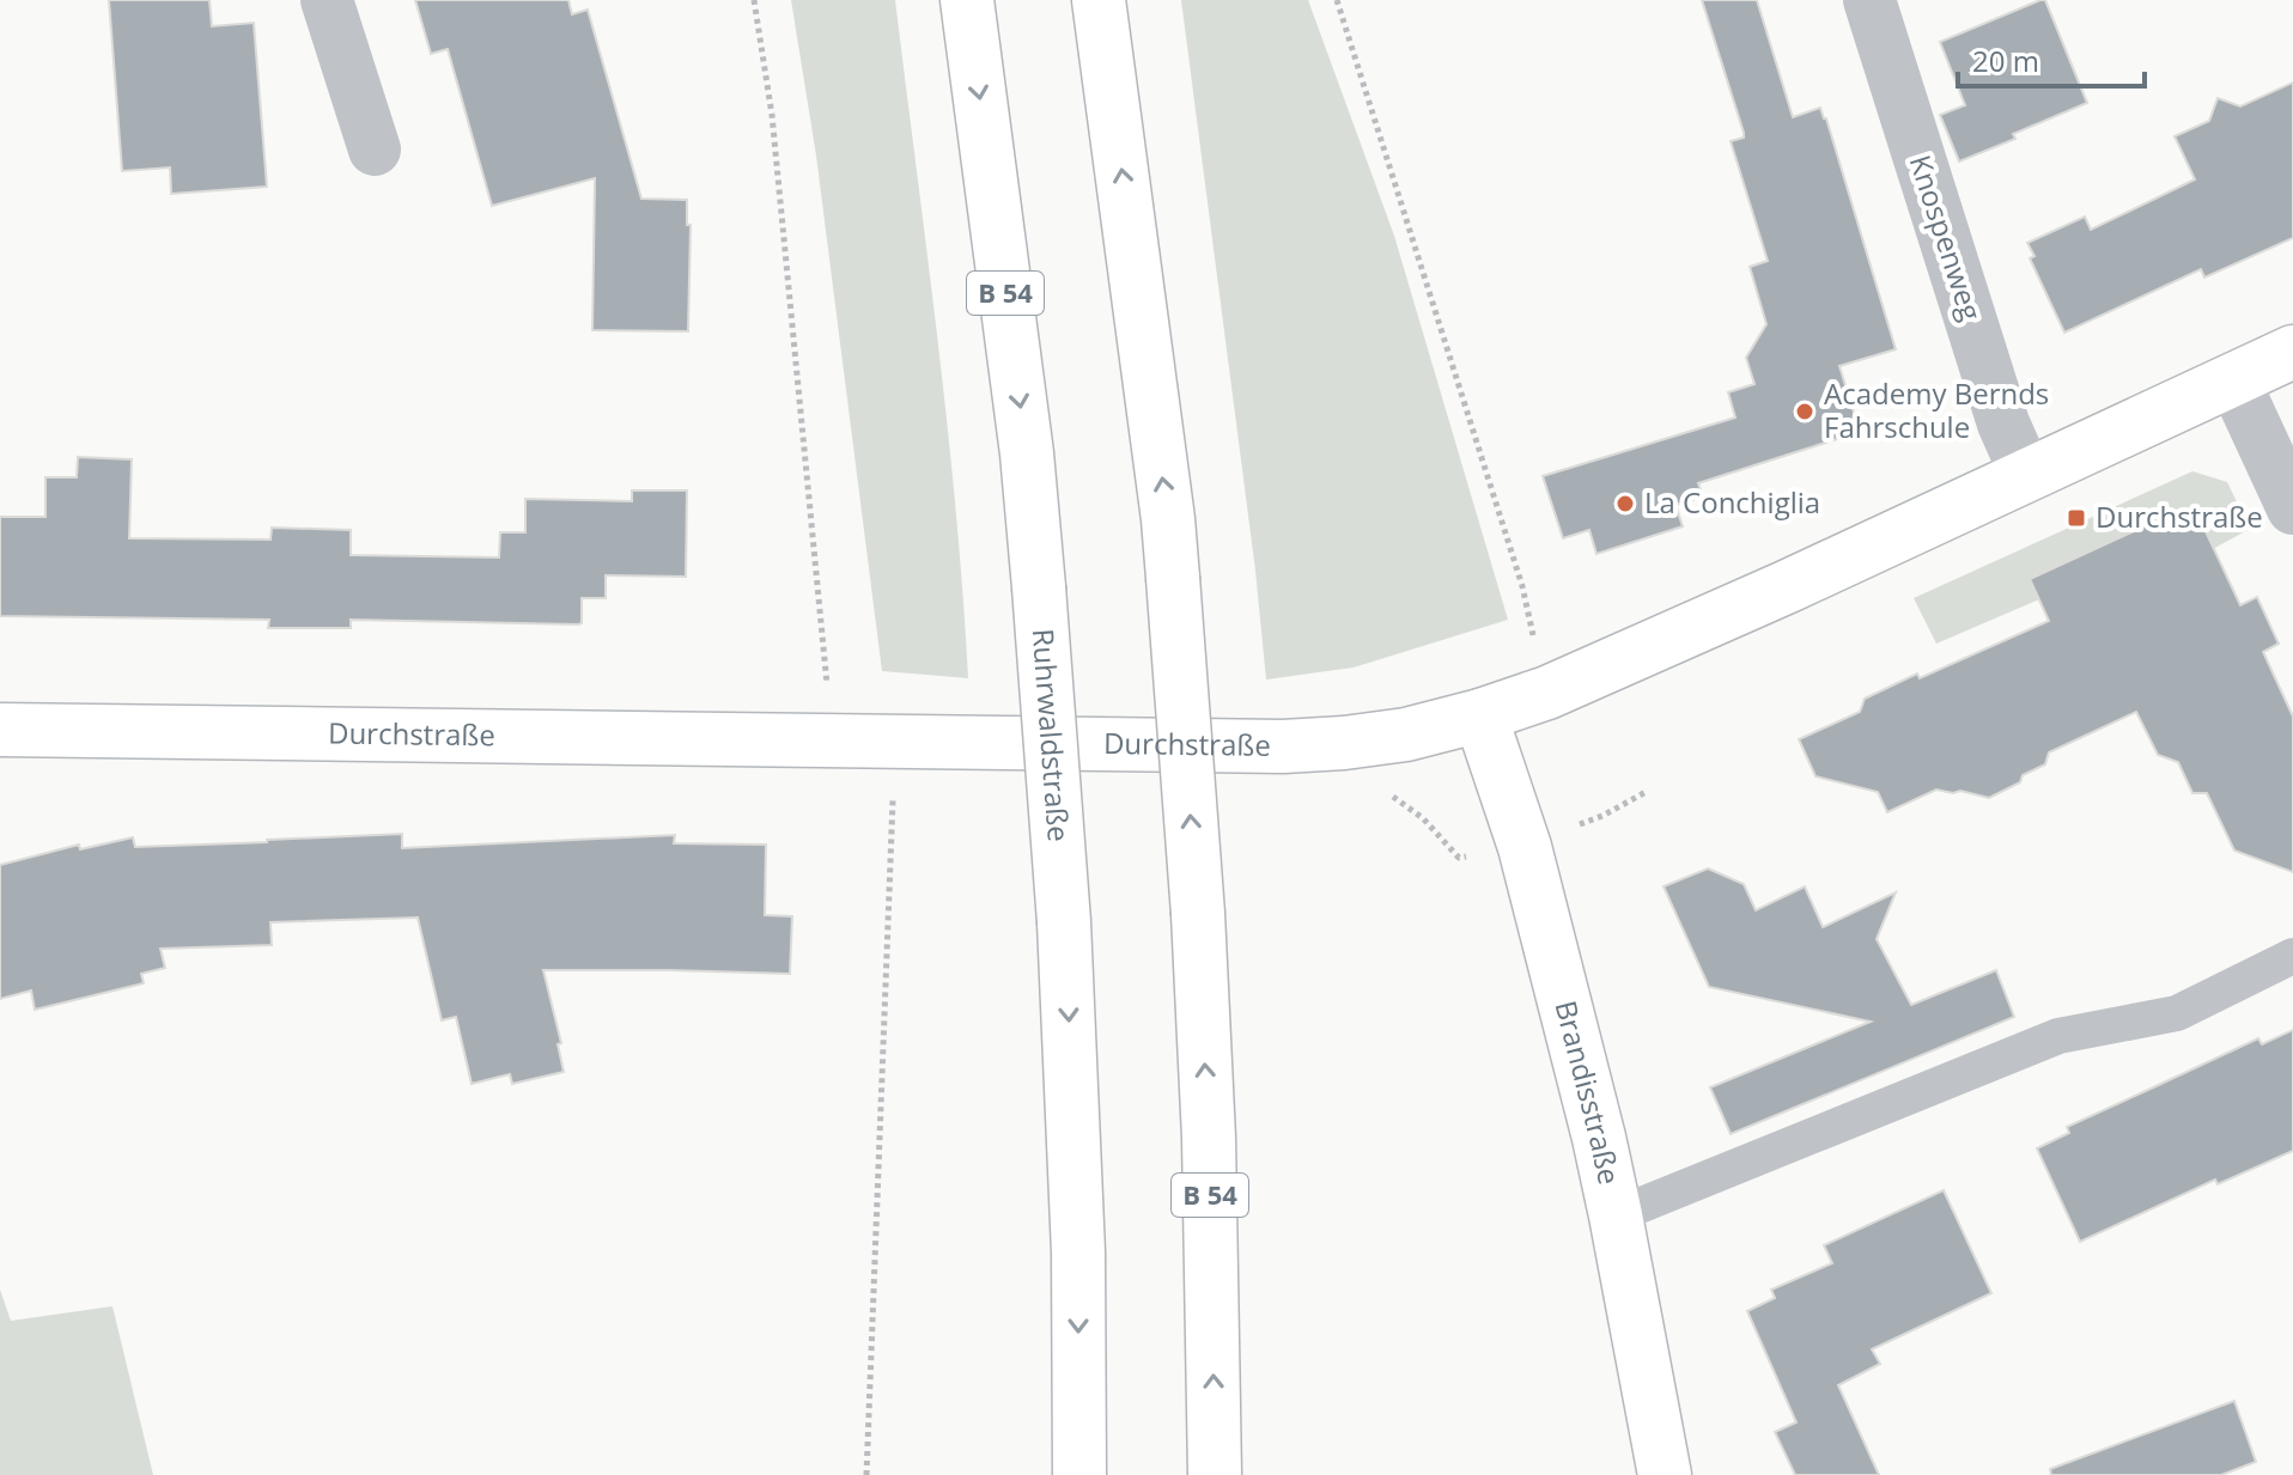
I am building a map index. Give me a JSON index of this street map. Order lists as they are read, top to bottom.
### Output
{
  "streets": {
    "main road": [
      "B 54",
      "Durchstraße",
      "Ruhrwaldstraße",
      "Brandisstraße"
    ],
    "street": ["Knospenweg"]
  },
  "crossings": [
    ["Knospenweg", "Durchstraße"],
    ["Durchstraße", "Brandisstraße"]
  ],
  "places": {
    "other": ["Academy Bernds Fahrschule", "La Conchiglia"],
    "transit": ["Durchstraße"]
  },
  "scale_bar": "20 m"
}
